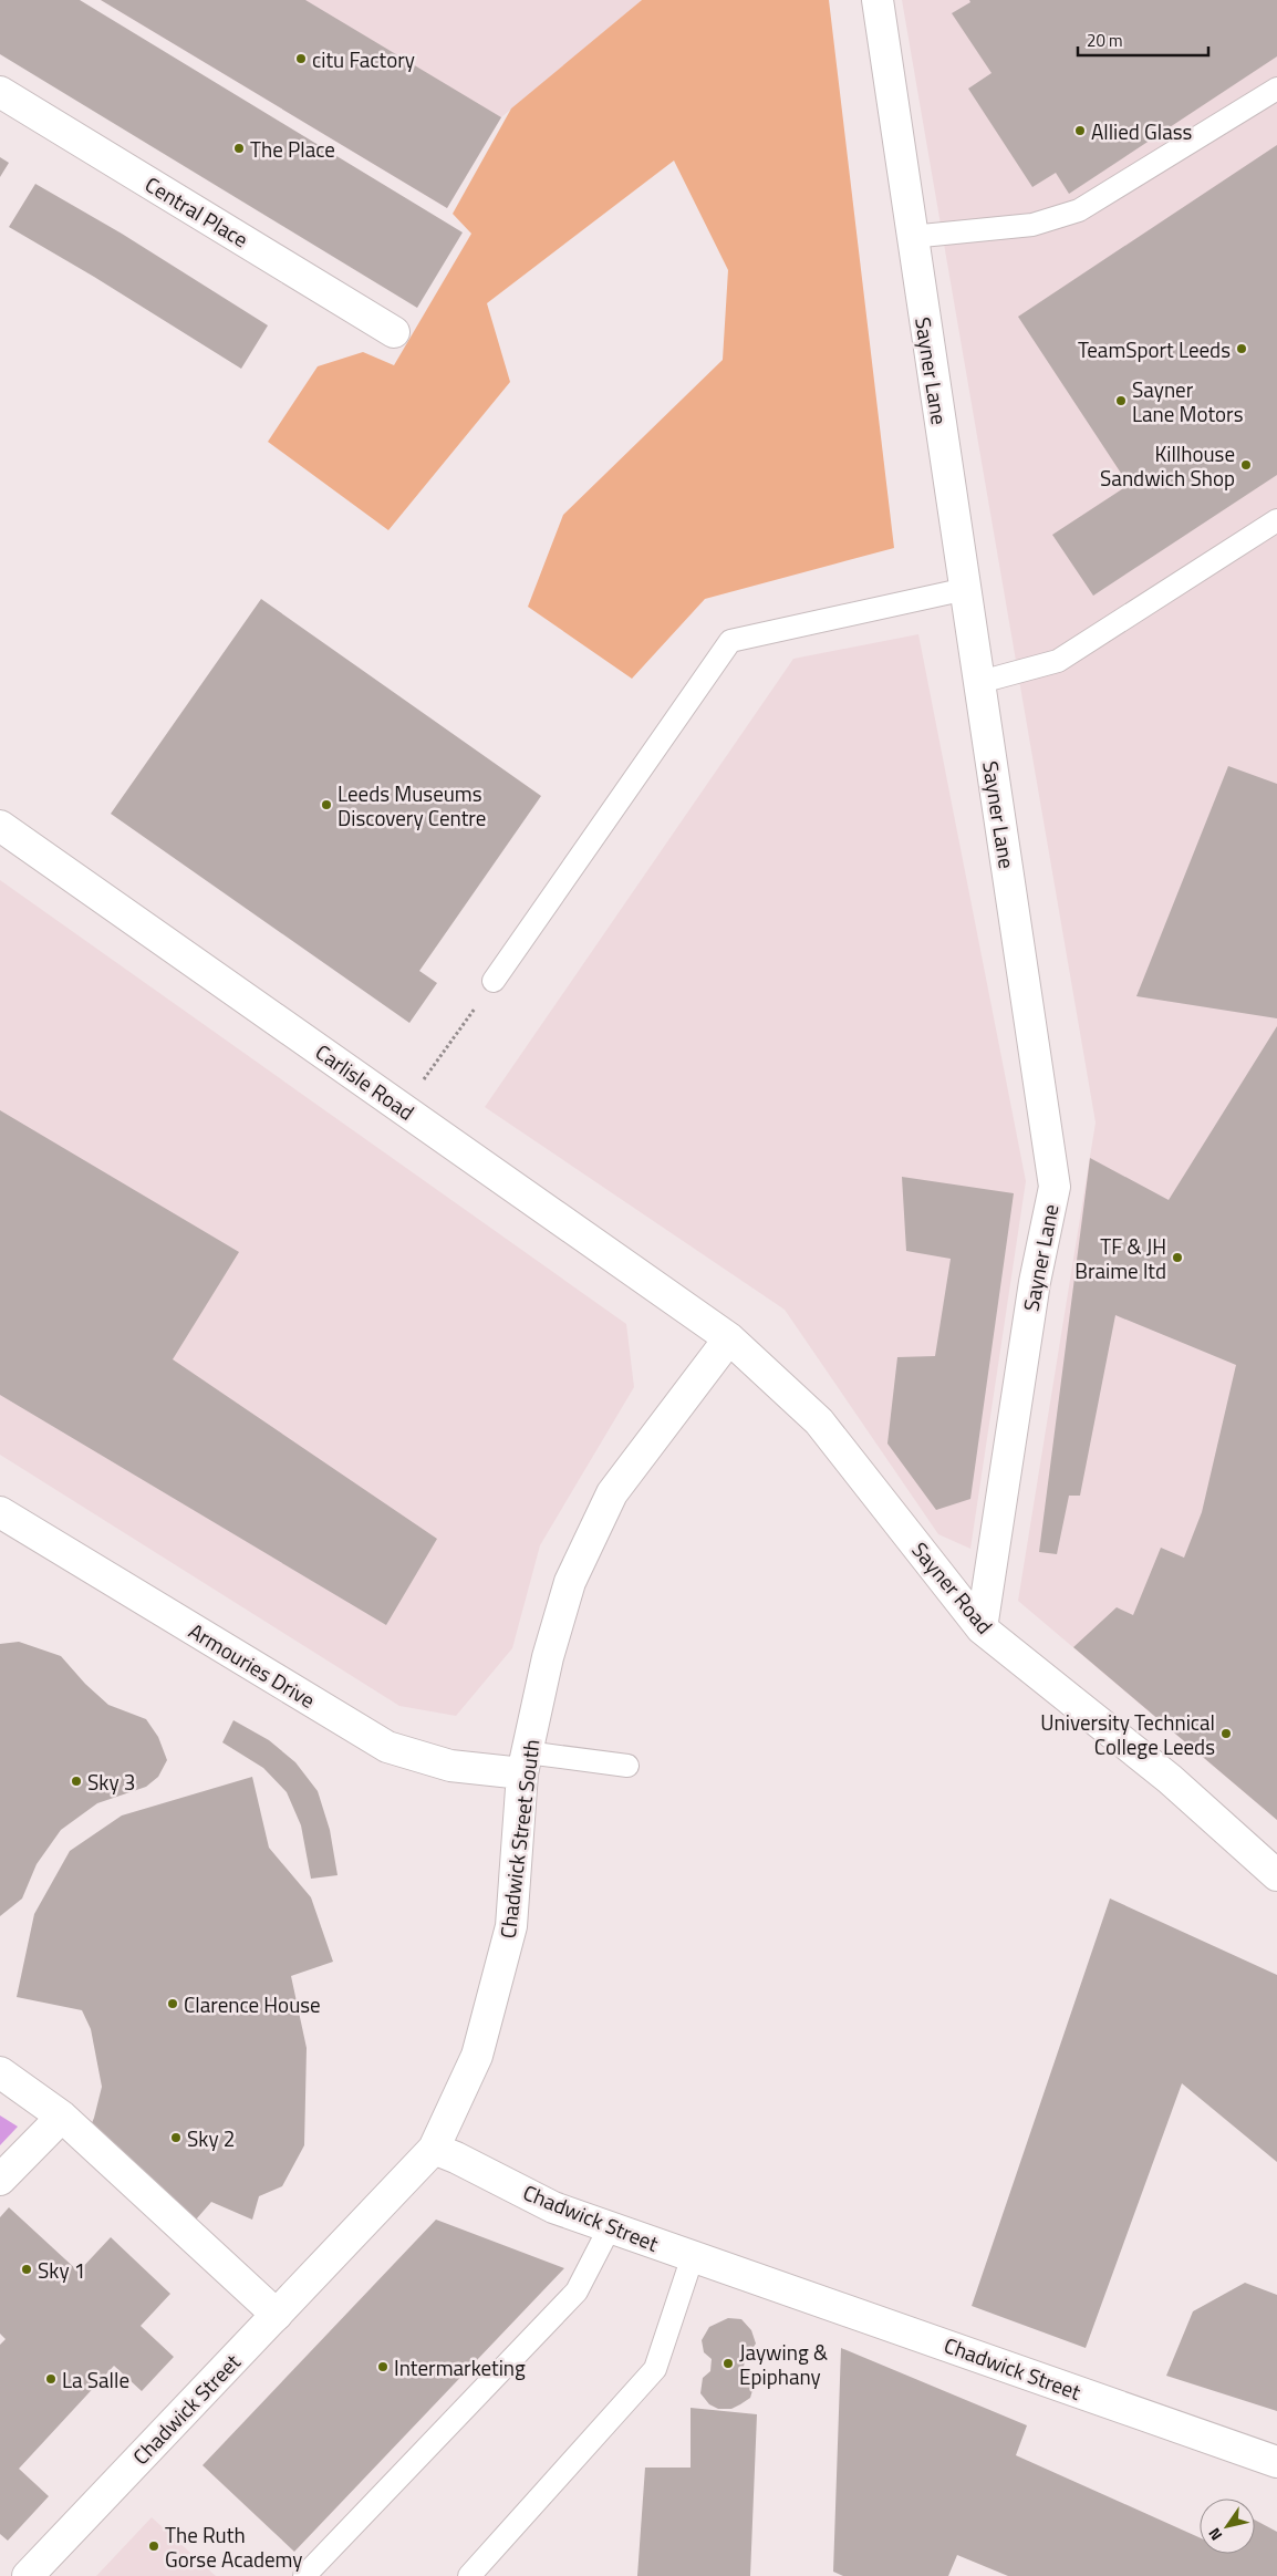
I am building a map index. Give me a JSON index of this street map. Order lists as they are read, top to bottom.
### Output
{
  "streets": {
    "street": [
      "Central Place",
      "Sayner Lane",
      "Carlisle Road",
      "Sayner Road",
      "Armouries Drive",
      "Chadwick Street South",
      "Chadwick Street"
    ]
  },
  "crossings": [
    ["Sayner Lane", "Sayner Road"],
    ["Carlisle Road", "Sayner Road"],
    ["Carlisle Road", "Chadwick Street South"],
    ["Sayner Road", "Chadwick Street South"],
    ["Armouries Drive", "Chadwick Street South"],
    ["Chadwick Street South", "Chadwick Street"]
  ],
  "places": [
    "citu Factory",
    "Allied Glass",
    "The Place",
    "TeamSport Leeds",
    "Sayner Lane Motors",
    "Killhouse Sandwich Shop",
    "Leeds Museums Discovery Centre",
    "TF & JH Braime ltd",
    "University Technical College Leeds",
    "Sky 3",
    "Clarence House",
    "Sky 2",
    "Sky 1",
    "Jaywing & Epiphany",
    "Intermarketing",
    "La Salle",
    "The Ruth Gorse Academy"
  ],
  "scale_bar": "20 m",
  "north": "bottom left"
}
